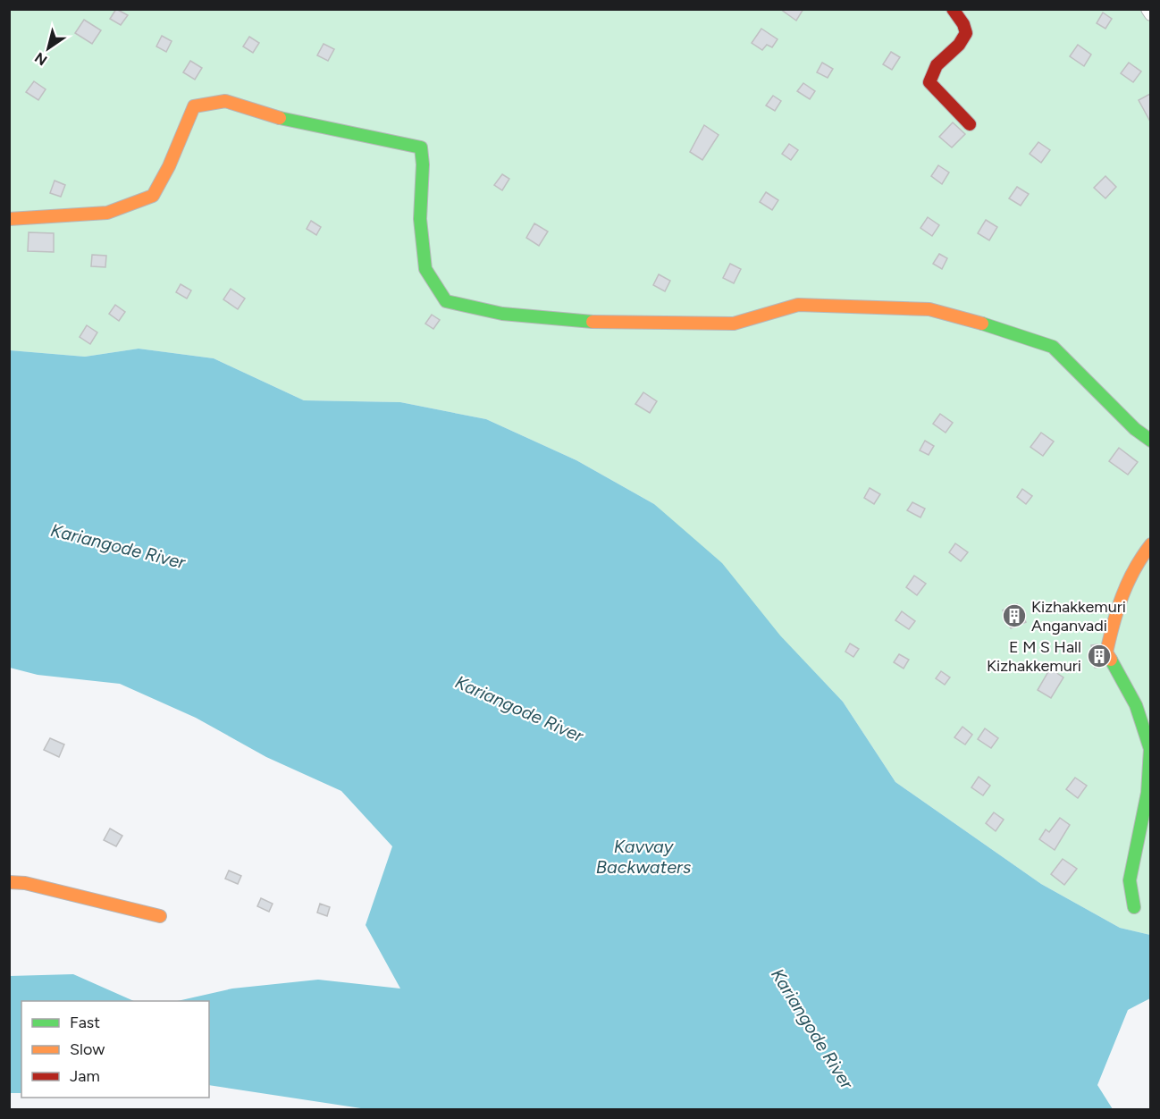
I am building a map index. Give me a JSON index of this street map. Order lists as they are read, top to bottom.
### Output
{
  "water": ["Kariangode River", "Kavvay Backwaters"],
  "places": {
    "building": ["Kizhakkemuri Anganvadi", "E M S Hall Kizhakkemuri"]
  },
  "legend": ["Fast", "Slow", "Jam"],
  "north": "bottom left"
}
